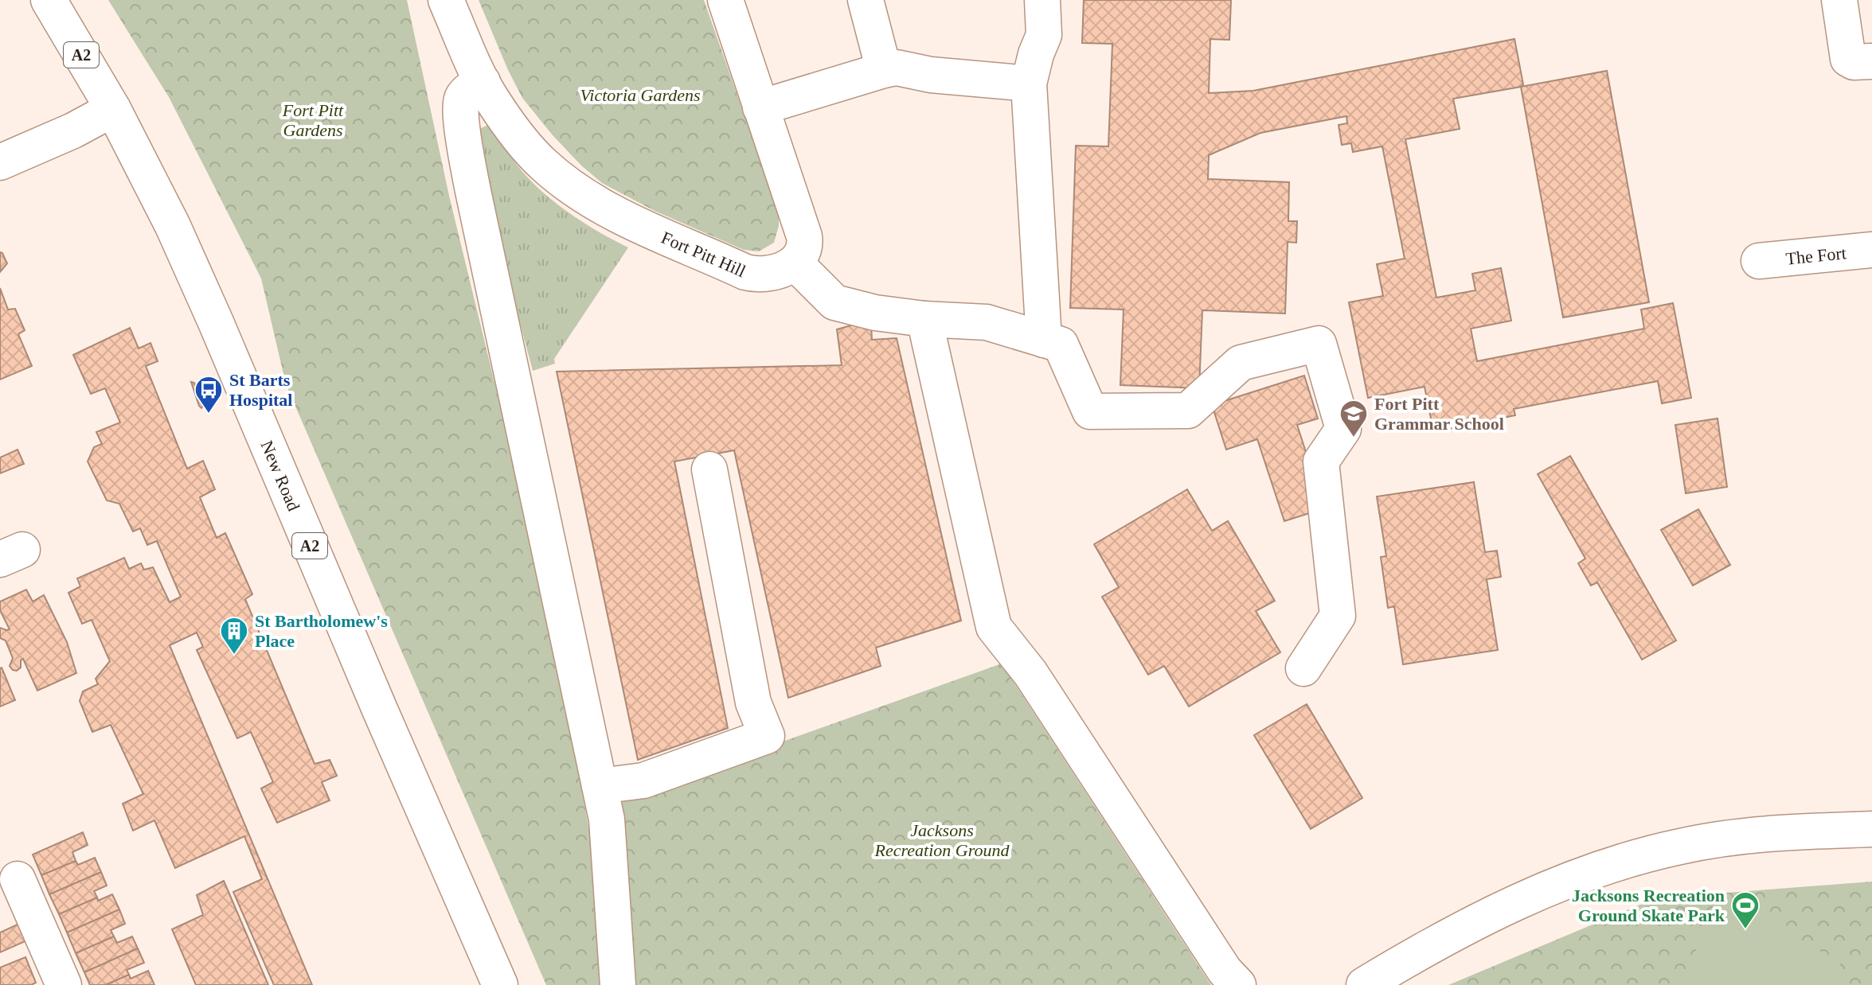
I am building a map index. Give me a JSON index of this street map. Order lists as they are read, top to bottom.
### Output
{
  "streets": {
    "street": [
      "A2",
      "Fort Pitt Hill",
      "The Fort",
      "New Road"
    ]
  },
  "crossings": [
    ["A2", "New Road"]
  ],
  "parks": ["Victoria Gardens", "Fort Pitt Gardens", "Jacksons Recreation Ground"],
  "places": {
    "bus stop": ["St Barts Hospital"],
    "school or university": ["Fort Pitt Grammar School"],
    "building": ["St Bartholomew's Place"],
    "sports": ["Jacksons Recreation Ground Skate Park"]
  }
}
